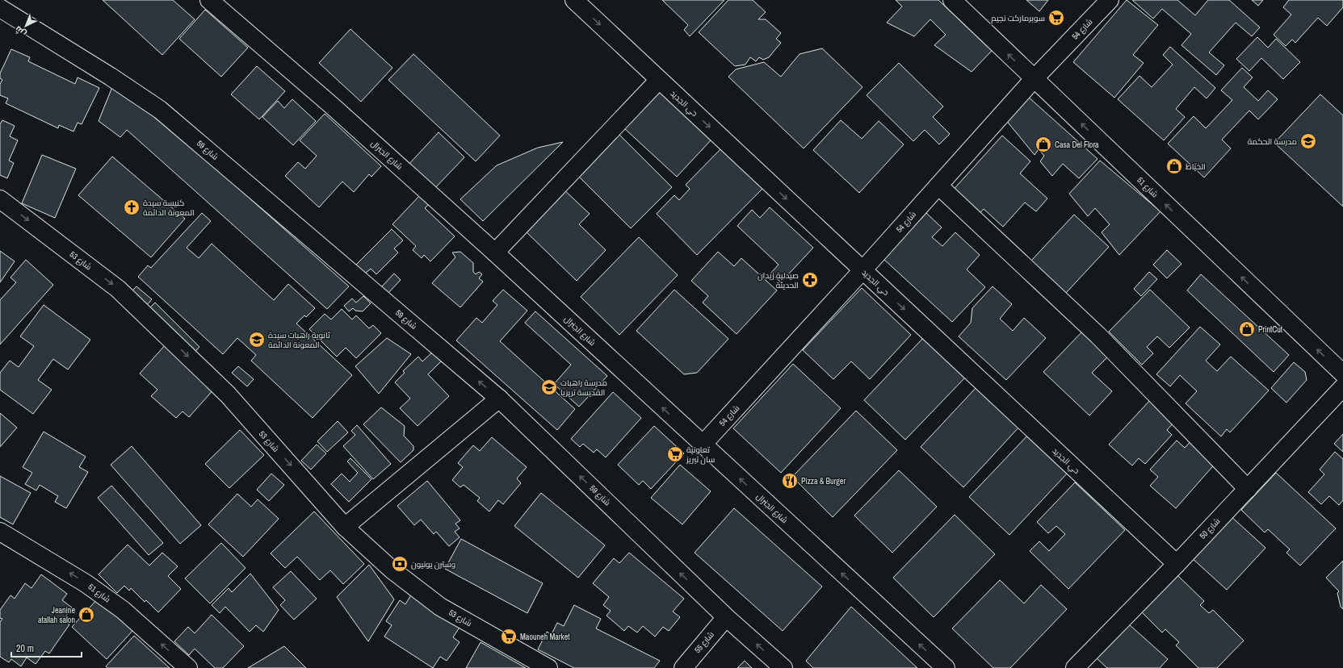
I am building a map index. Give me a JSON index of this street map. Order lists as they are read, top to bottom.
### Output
{
  "streets": {
    "street": [
      "شارع 54",
      "حي الجديد",
      "شارع 59",
      "شارع الجنرال",
      "شارع 51",
      "شارع 53",
      "شارع 50",
      "شارع 55"
    ]
  },
  "crossings": [
    ["شارع 54", "حي الجديد"],
    ["شارع 54", "شارع الجنرال"],
    ["شارع 54", "شارع 51"],
    ["حي الجديد", "شارع 50"],
    ["شارع 59", "شارع 55"]
  ],
  "one_way": ["شارع 59", "شارع الجنرال", "شارع 53"],
  "places": {
    "supermarket": ["سوبرماركت نجيم", "تعاونية سان تيريز", "Maouneh Market"],
    "school or university": ["مدرسة الحكمة", "ثانوية راهبات سيدة المعونة الدائمة", "مدرسة راهبات القديسة تريزيا"],
    "shop": [
      "Casa Del Flora",
      "الخيّاط",
      "PrintCut",
      "Jeanine atallah salon"
    ],
    "church": ["كنيسة سيدة المعونة الدائمة"],
    "pharmacy": ["صيدلية زيدان الحديثة"],
    "restaurant": ["Pizza & Burger"],
    "bank": ["وسترن يونيون"]
  },
  "scale_bar": "20 m",
  "north": "bottom left"
}
